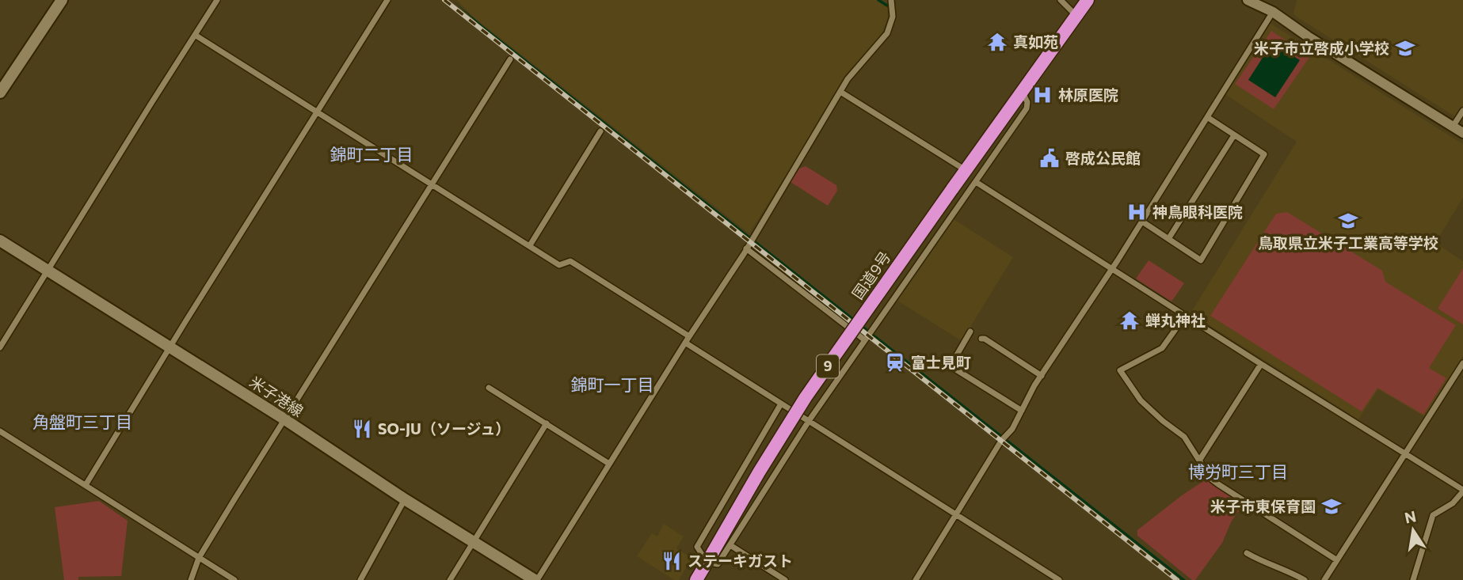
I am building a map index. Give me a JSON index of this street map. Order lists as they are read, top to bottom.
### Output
{
  "streets": {
    "highway": ["国道9号", "9"],
    "main road": ["米子港線"]
  },
  "districts": [
    "錦町二丁目",
    "錦町一丁目",
    "角盤町三丁目",
    "博労町三丁目"
  ],
  "places": {
    "temple": ["真如苑", "蝉丸神社"],
    "school or university": ["米子市立啓成小学校", "鳥取県立米子工業高等学校", "米子市東保育園"],
    "hospital": ["林原医院", "神鳥眼科医院"],
    "public building": ["啓成公民館"],
    "station": ["富士見町"],
    "restaurant": ["SO-JU（ソージュ）", "ステーキガスト"]
  },
  "north": "top"
}
